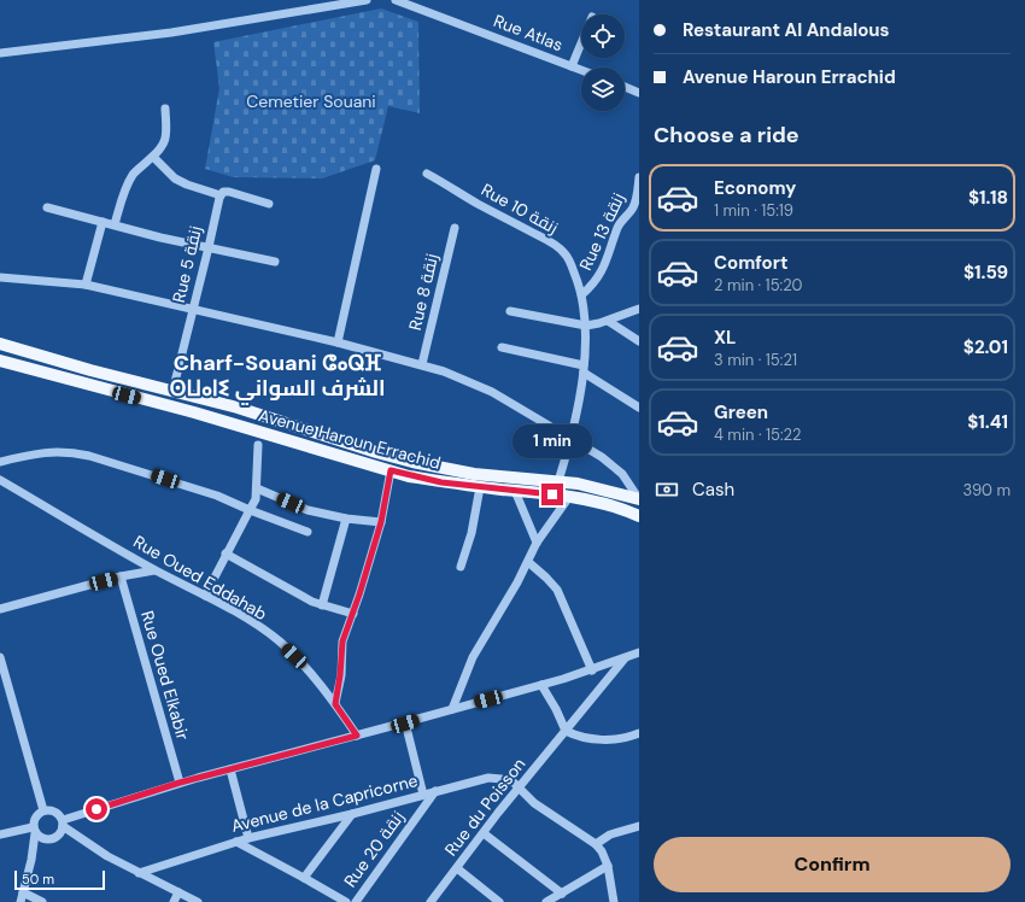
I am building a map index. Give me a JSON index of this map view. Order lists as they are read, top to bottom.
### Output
{
  "streets": {
    "main road": ["Avenue Haroun Errachid"],
    "street": [
      "Rue Atlas",
      "Rue 10 زنقة",
      "Rue 13 زنقة",
      "Rue 5 زنقة",
      "Rue 8 زنقة",
      "Rue Oued Eddahab",
      "Rue Oued Elkabir",
      "Avenue de la Capricorne",
      "Rue du Poisson",
      "Rue 20 زنقة"
    ]
  },
  "crossings": [
    ["Rue 10 زنقة", "Rue 13 زنقة"],
    ["Rue 10 زنقة", "Avenue Haroun Errachid"],
    ["Rue 5 زنقة", "Avenue Haroun Errachid"],
    ["Avenue de la Capricorne", "Rue du Poisson"],
    ["Avenue de la Capricorne", "Rue 20 زنقة"]
  ],
  "districts": ["Charf-Souani ⵛⴰⵕⴼ ⵙⵡⴰⵏⵉ الشرف السواني"],
  "parks": ["Cemetier Souani"],
  "scale_bar": "50 m",
  "page": {
    "banner": ["Restaurant Al Andalous", "Avenue Haroun Errachid"],
    "heading": "Choose a ride",
    "list": [
      {
        "name": "Economy",
        "note": "1 min · 15:19",
        "value": "$1.18"
      },
      {
        "name": "Comfort",
        "note": "2 min · 15:20",
        "value": "$1.59"
      },
      {
        "name": "XL",
        "note": "3 min · 15:21",
        "value": "$2.01"
      },
      {
        "name": "Green",
        "note": "4 min · 15:22",
        "value": "$1.41"
      }
    ],
    "bubble": "1 min",
    "pay": ["Cash", "390 m"],
    "buttons": "Confirm",
    "scale": "50 m"
  }
}
